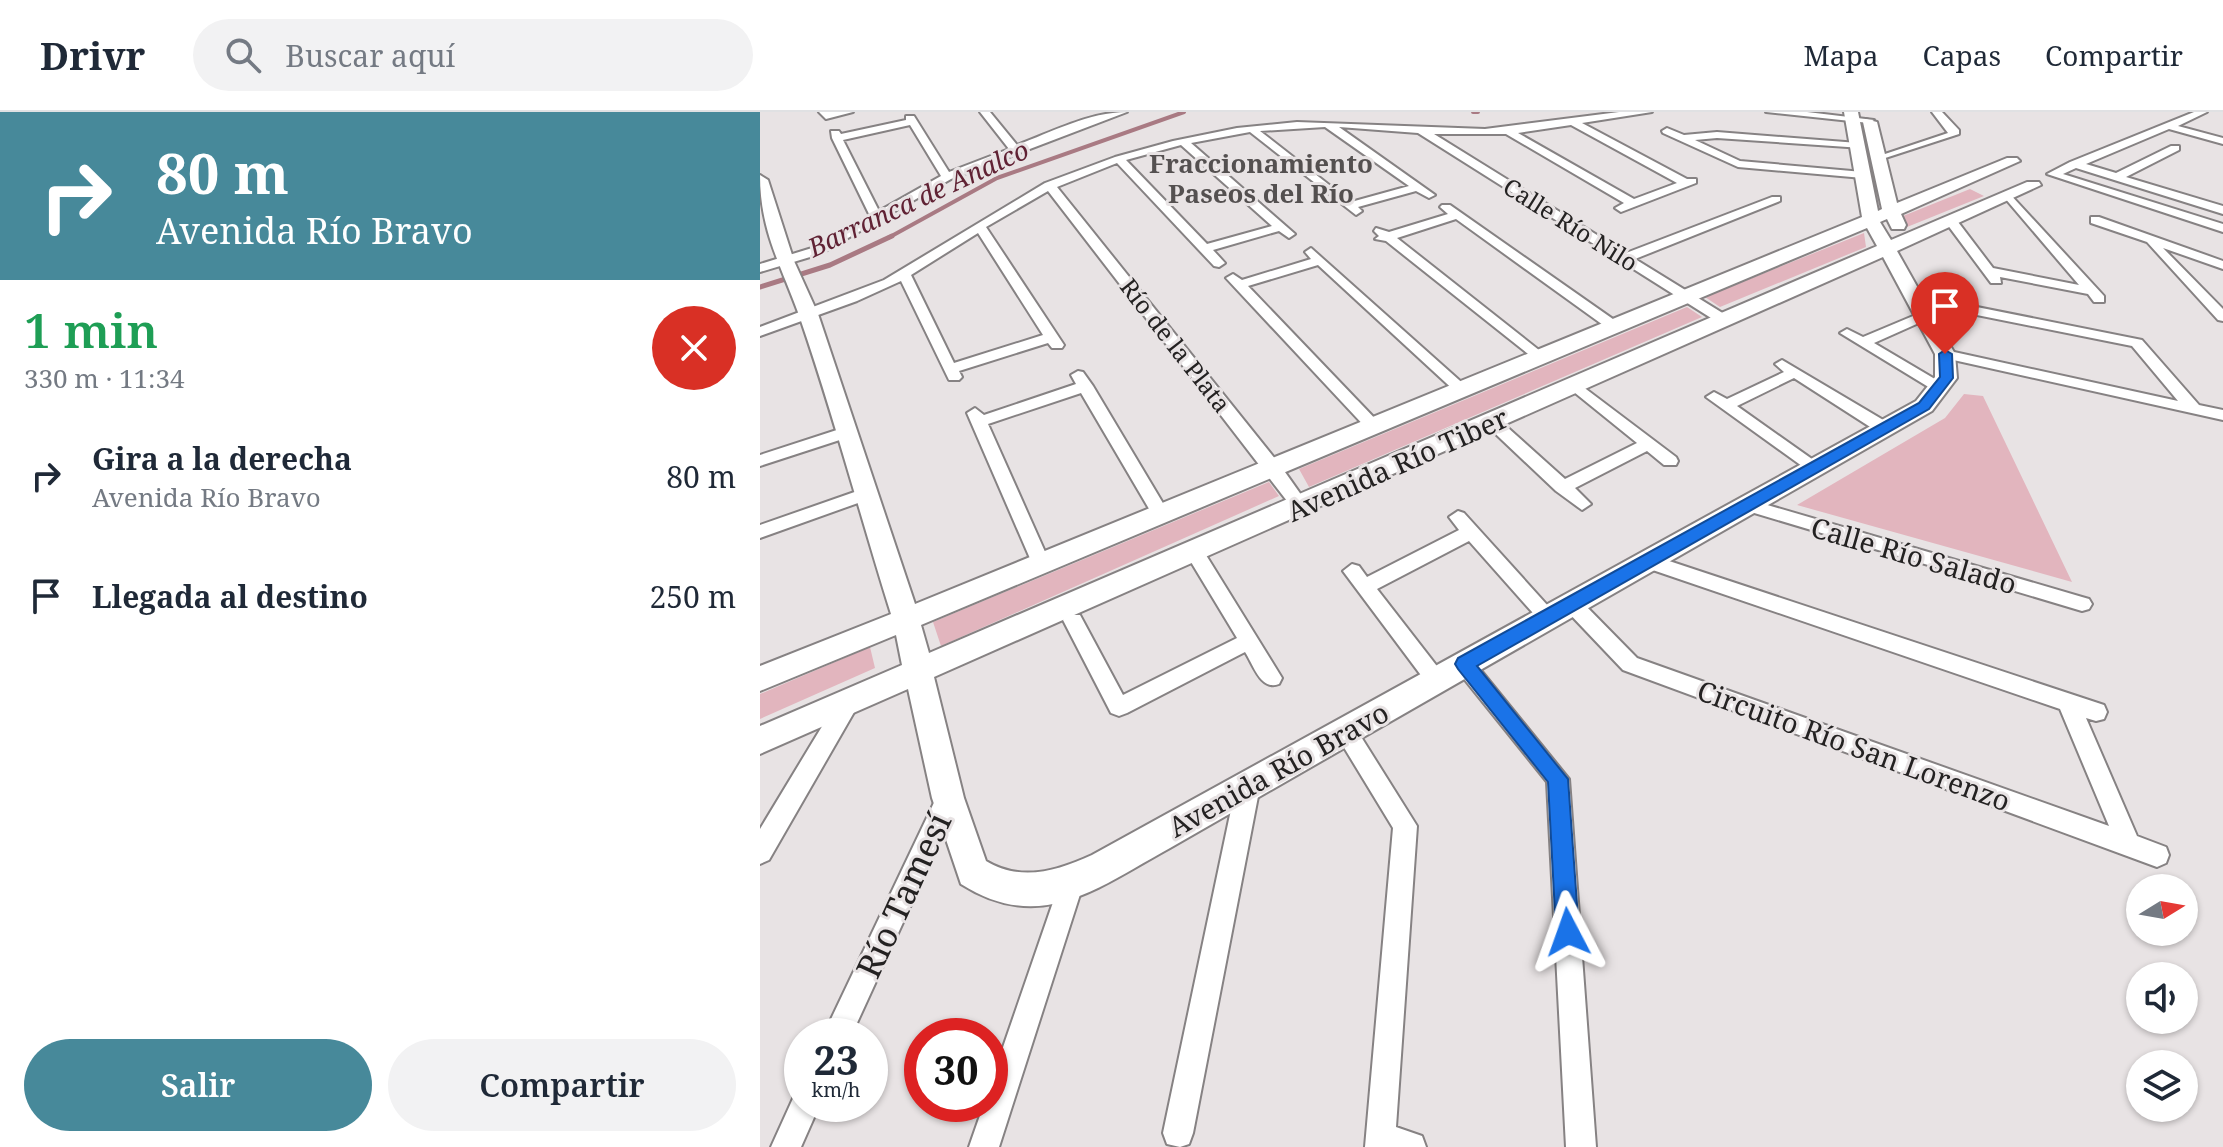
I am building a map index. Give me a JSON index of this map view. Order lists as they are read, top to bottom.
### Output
{
  "streets": {
    "street": [
      "Calle Río Nilo",
      "Río de la Plata",
      "Avenida Río Tiber",
      "Calle Río Salado",
      "Circuito Río San Lorenzo",
      "Avenida Río Bravo",
      "Río Tamesí"
    ]
  },
  "crossings": [
    ["Calle Río Nilo", "Avenida Río Tiber"],
    ["Río de la Plata", "Avenida Río Tiber"],
    ["Avenida Río Tiber", "Avenida Río Bravo"],
    ["Calle Río Salado", "Avenida Río Bravo"],
    ["Circuito Río San Lorenzo", "Avenida Río Bravo"],
    ["Avenida Río Bravo", "Río Tamesí"]
  ],
  "districts": ["Fraccionamiento Paseos del Río"],
  "water": ["Barranca de Analco"],
  "north": "right",
  "page": {
    "header": "Drivr",
    "search": "Buscar aquí",
    "nav": ["Mapa", "Capas", "Compartir"],
    "turn": ["80 m", "Avenida Río Bravo"],
    "heading": ["1 min", "330 m · 11:34"],
    "list": [
      {
        "name": "Gira a la derecha",
        "note": "Avenida Río Bravo",
        "value": "80 m"
      },
      {
        "name": "Llegada al destino",
        "value": "250 m"
      }
    ],
    "speed": "23 km/h",
    "limit": "30",
    "buttons": ["Salir", "Compartir"]
  }
}
